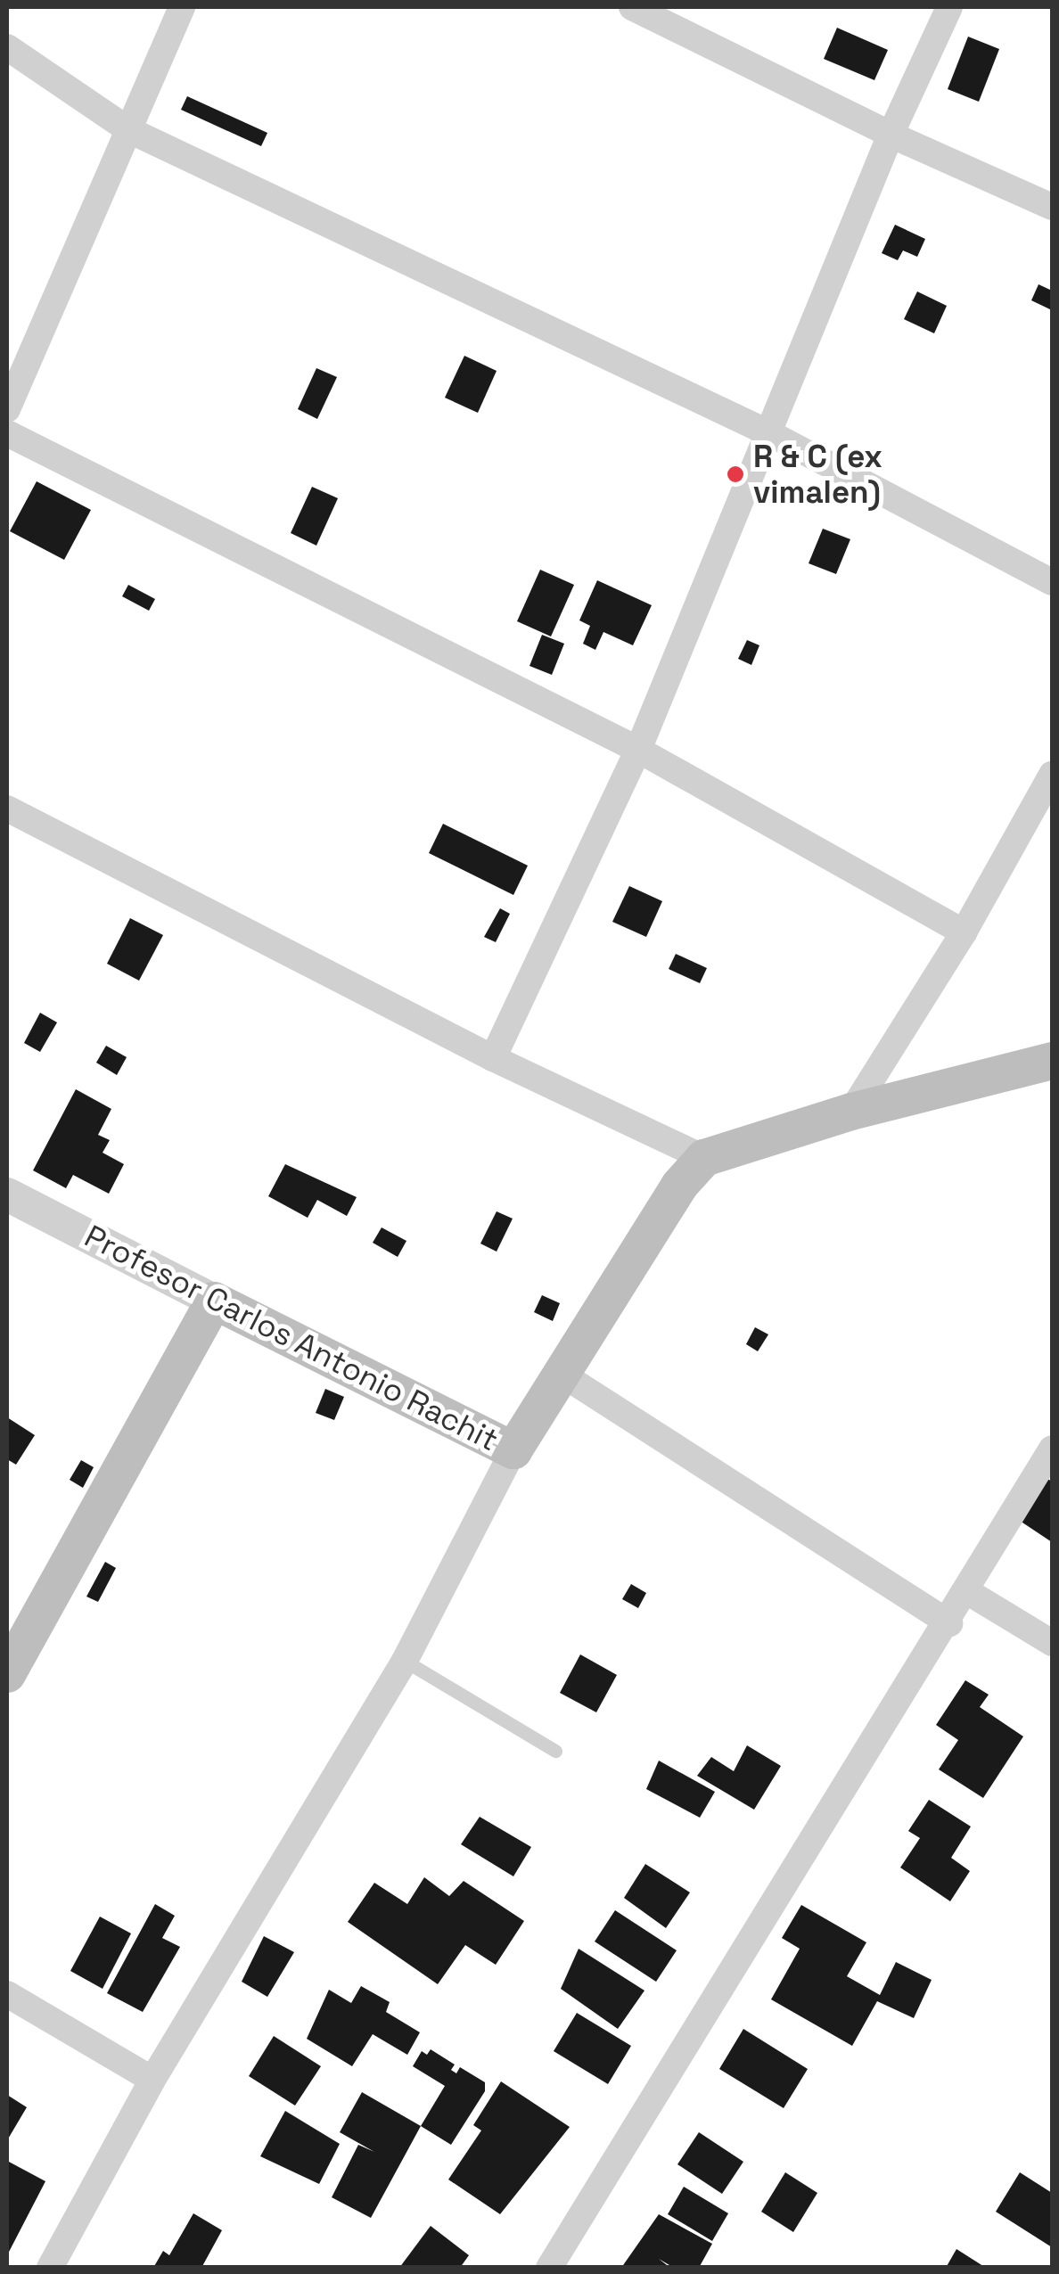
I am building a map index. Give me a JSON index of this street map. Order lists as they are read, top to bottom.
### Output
{
  "streets": {
    "main road": ["Profesor Carlos Antonio Rachit"]
  },
  "places": ["R & C (ex vimalen)"]
}
